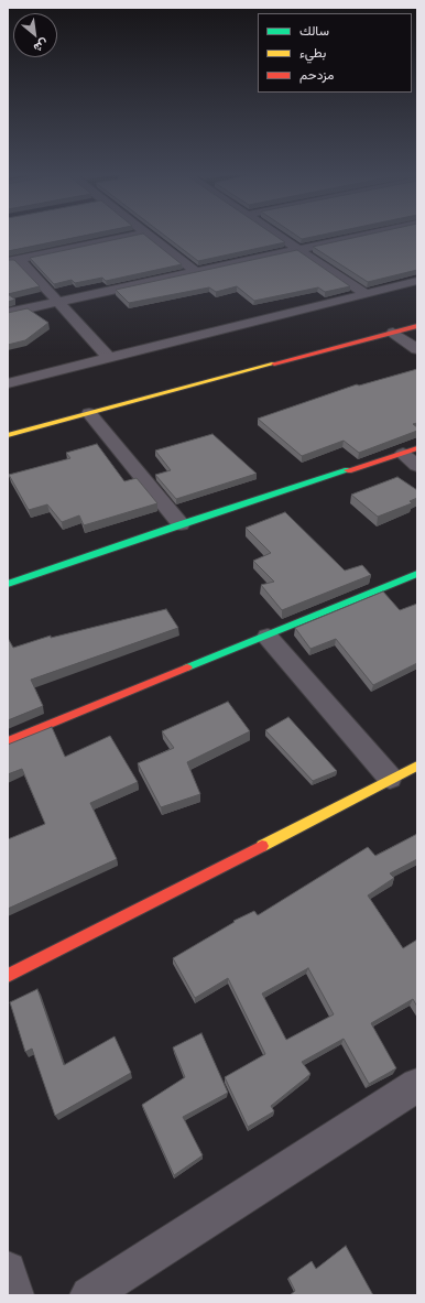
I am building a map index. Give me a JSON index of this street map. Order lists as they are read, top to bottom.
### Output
{
  "legend": ["سالك", "بطيء", "مزدحم"],
  "north": "bottom right"
}
